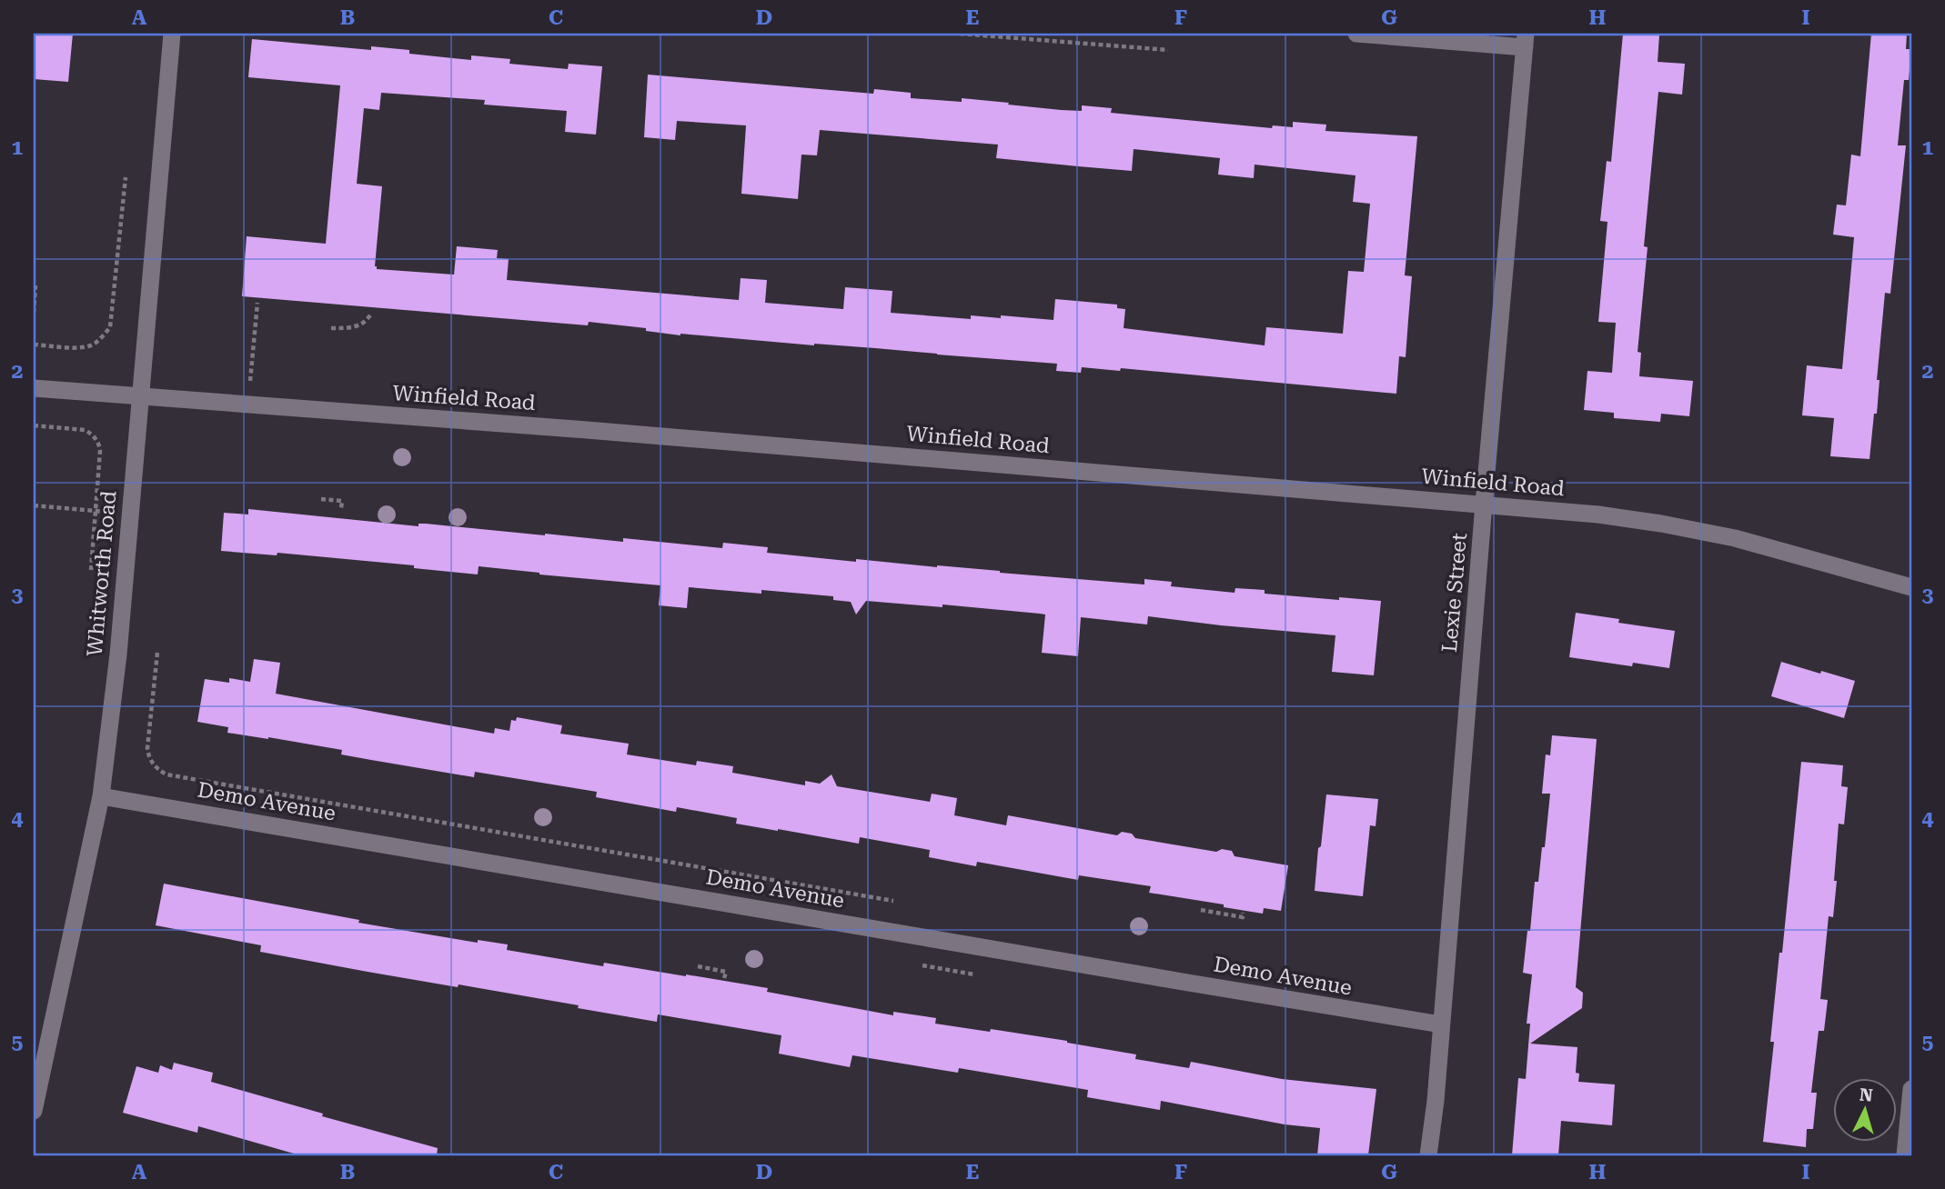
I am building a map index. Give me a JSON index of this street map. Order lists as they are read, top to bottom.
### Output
{
  "streets": {
    "street": [
      "Winfield Road",
      "Whitworth Road",
      "Lexie Street",
      "Demo Avenue"
    ]
  },
  "crossings": [
    ["Winfield Road", "Whitworth Road"],
    ["Winfield Road", "Lexie Street"],
    ["Whitworth Road", "Demo Avenue"],
    ["Lexie Street", "Demo Avenue"]
  ],
  "north": "top",
  "grid": {
    "columns": [
      "A",
      "B",
      "C",
      "D",
      "E",
      "F",
      "G",
      "H",
      "I"
    ],
    "rows": [
      "1",
      "2",
      "3",
      "4",
      "5"
    ]
  }
}
